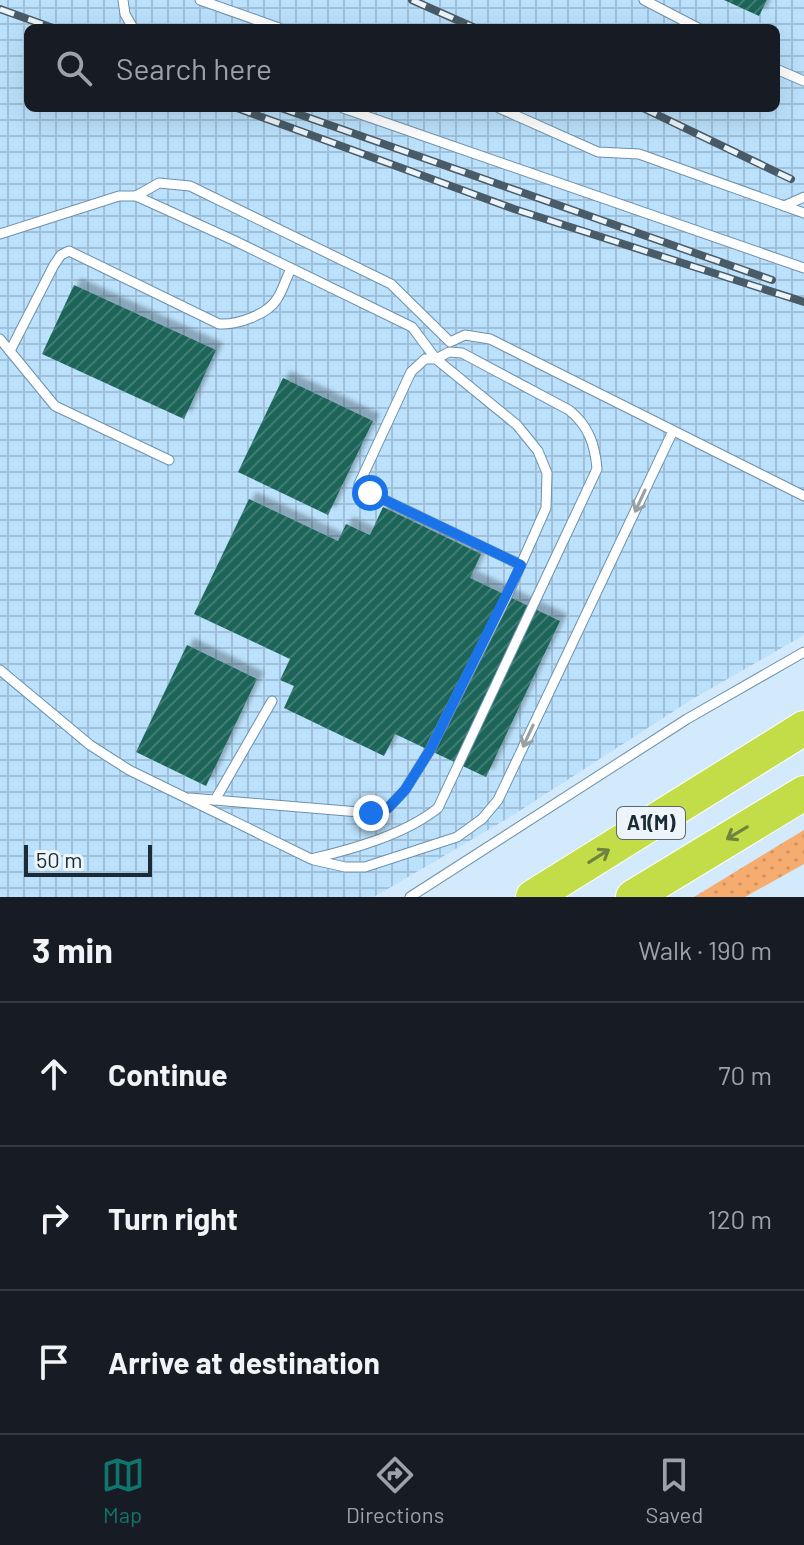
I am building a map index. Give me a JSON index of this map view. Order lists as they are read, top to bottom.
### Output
{
  "streets": {
    "highway": ["A1(M)"]
  },
  "scale_bar": "50 m",
  "page": {
    "search": "Search here",
    "scale": "50 m",
    "heading": ["3 min", "Walk · 190 m"],
    "list": [
      ["Continue", "70 m"],
      ["Turn right", "120 m"],
      "Arrive at destination"
    ],
    "nav": ["Map", "Directions", "Saved"]
  }
}
